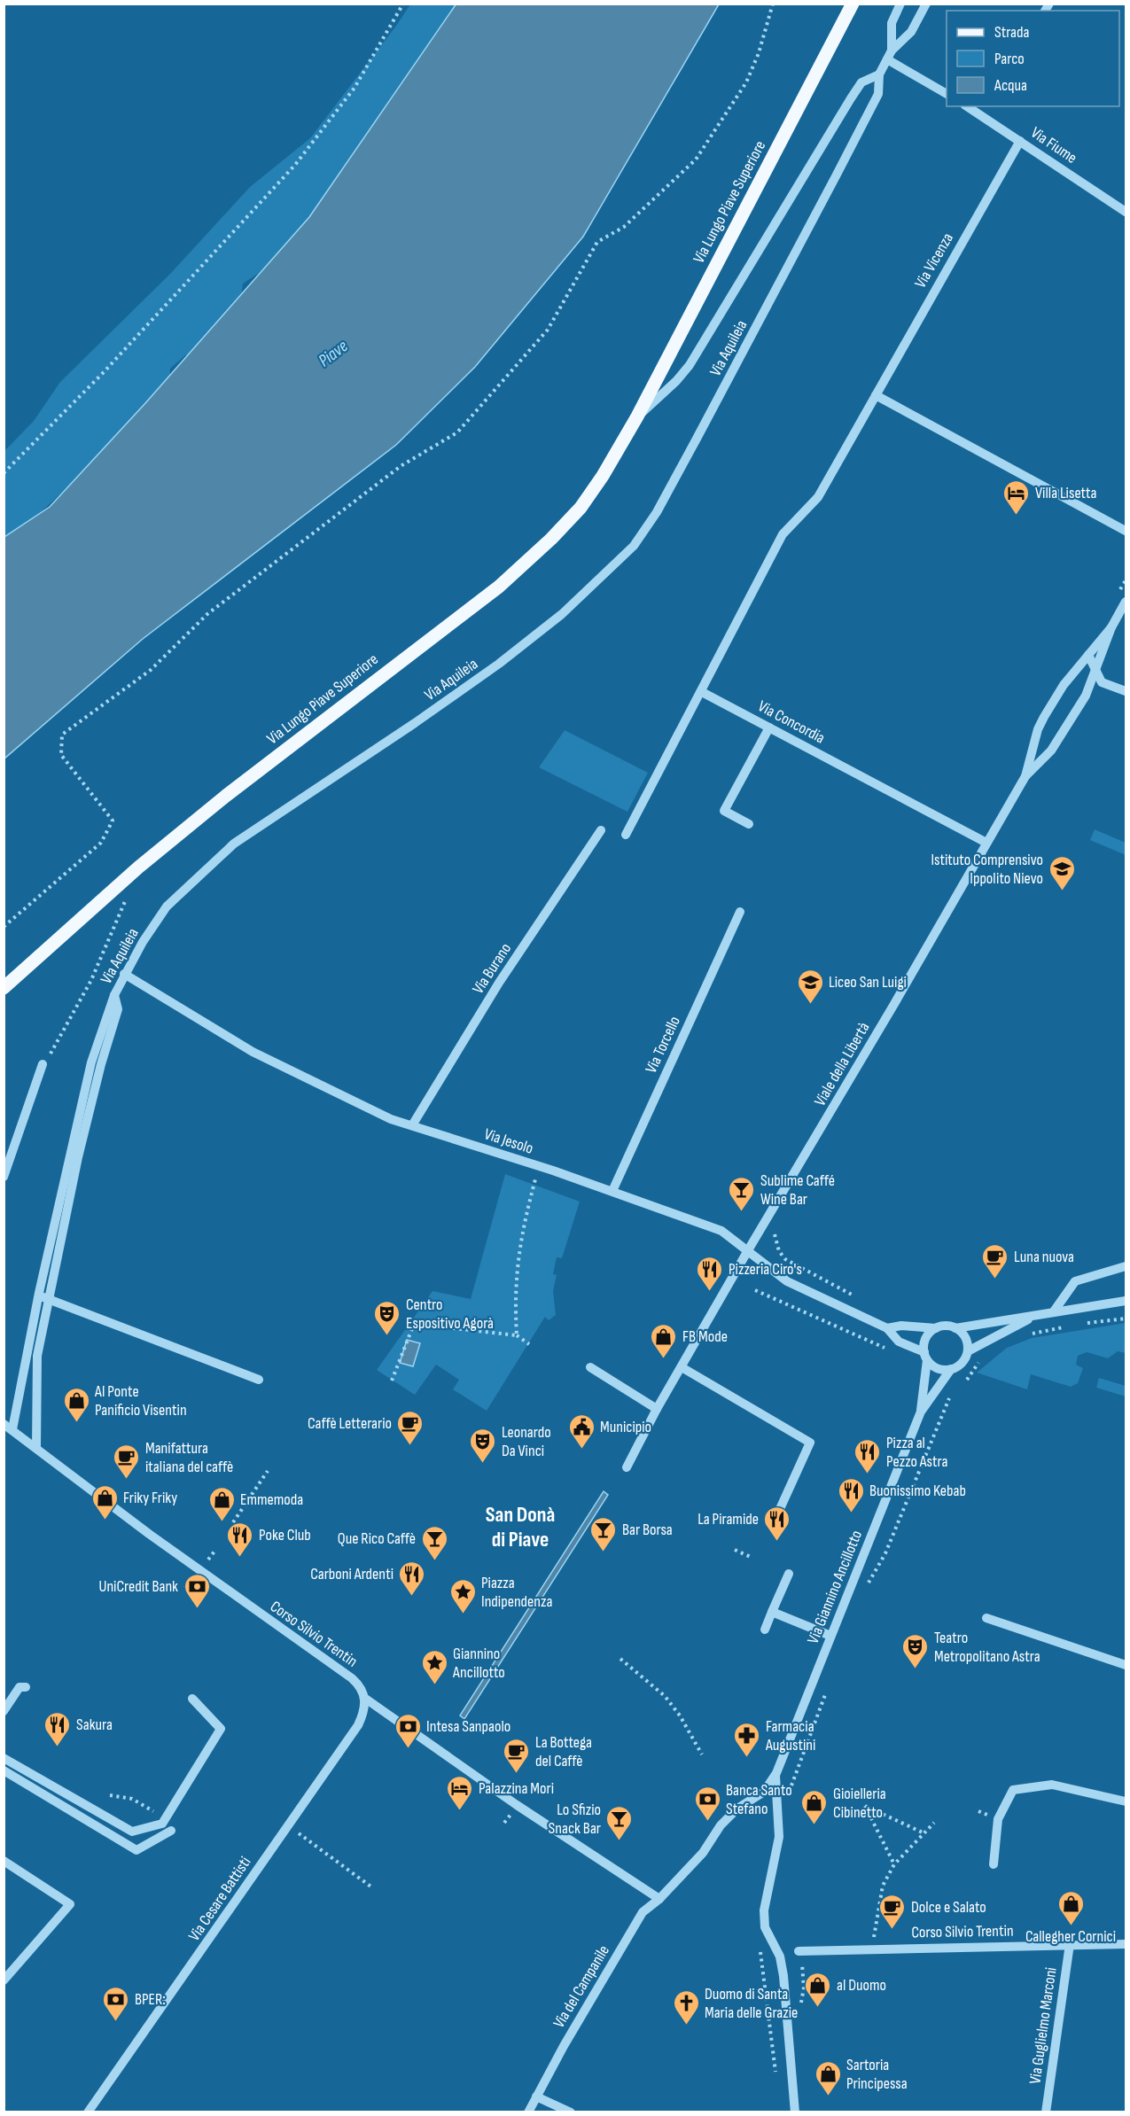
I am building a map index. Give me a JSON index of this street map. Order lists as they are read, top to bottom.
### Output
{
  "streets": {
    "main road": ["Via Lungo Piave Superiore"],
    "street": [
      "Via Fiume",
      "Via Vicenza",
      "Via Aquileia",
      "Via Concordia",
      "Via Burano",
      "Via Torcello",
      "Viale della Libertà",
      "Via Jesolo",
      "Via Giannino Ancillotto",
      "Corso Silvio Trentin",
      "Via Cesare Battisti",
      "Via del Campanile",
      "Via Guglielmo Marconi"
    ]
  },
  "crossings": [
    ["Via Fiume", "Via Vicenza"],
    ["Via Lungo Piave Superiore", "Via Aquileia"],
    ["Via Vicenza", "Via Concordia"],
    ["Via Aquileia", "Via Jesolo"],
    ["Via Aquileia", "Corso Silvio Trentin"],
    ["Via Concordia", "Viale della Libertà"],
    ["Via Burano", "Via Jesolo"],
    ["Via Torcello", "Via Jesolo"],
    ["Viale della Libertà", "Via Jesolo"],
    ["Via Jesolo", "Via Giannino Ancillotto"],
    ["Via Giannino Ancillotto", "Via del Campanile"],
    ["Corso Silvio Trentin", "Via Cesare Battisti"],
    ["Corso Silvio Trentin", "Via del Campanile"],
    ["Corso Silvio Trentin", "Via Guglielmo Marconi"]
  ],
  "districts": ["San Donà di Piave"],
  "water": ["Piave"],
  "places": {
    "hotel": ["Villa Lisetta", "Palazzina Mori"],
    "school or university": ["Istituto Comprensivo Ippolito Nievo", "Liceo San Luigi"],
    "bar": [
      "Sublime Caffé Wine Bar",
      "Bar Borsa",
      "Que Rico Caffè",
      "Lo Sfizio Snack Bar"
    ],
    "cafe": [
      "Luna nuova",
      "Caffè Letterario",
      "Manifattura italiana del caffè",
      "La Bottega del Caffè",
      "Dolce e Salato"
    ],
    "restaurant": [
      "Pizzeria Ciro's",
      "Pizza al Pezzo Astra",
      "Buonissimo Kebab",
      "La Piramide",
      "Poke Club",
      "Carboni Ardenti",
      "Sakura"
    ],
    "theatre": ["Centro Espositivo Agorà", "Leonardo Da Vinci", "Teatro Metropolitano Astra"],
    "shop": [
      "FB Mode",
      "Al Ponte Panificio Visentin",
      "Friky Friky",
      "Emmemoda",
      "Gioielleria Cibinetto",
      "Callegher Cornici",
      "al Duomo",
      "Sartoria Principessa"
    ],
    "public building": ["Municipio"],
    "bank": [
      "UniCredit Bank",
      "Intesa Sanpaolo",
      "Banca Santo Stefano",
      "BPER:"
    ],
    "place": ["Piazza Indipendenza", "Giannino Ancillotto"],
    "pharmacy": ["Farmacia Augustini"],
    "church": ["Duomo di Santa Maria delle Grazie"]
  },
  "legend": ["Strada", "Parco", "Acqua"]
}
